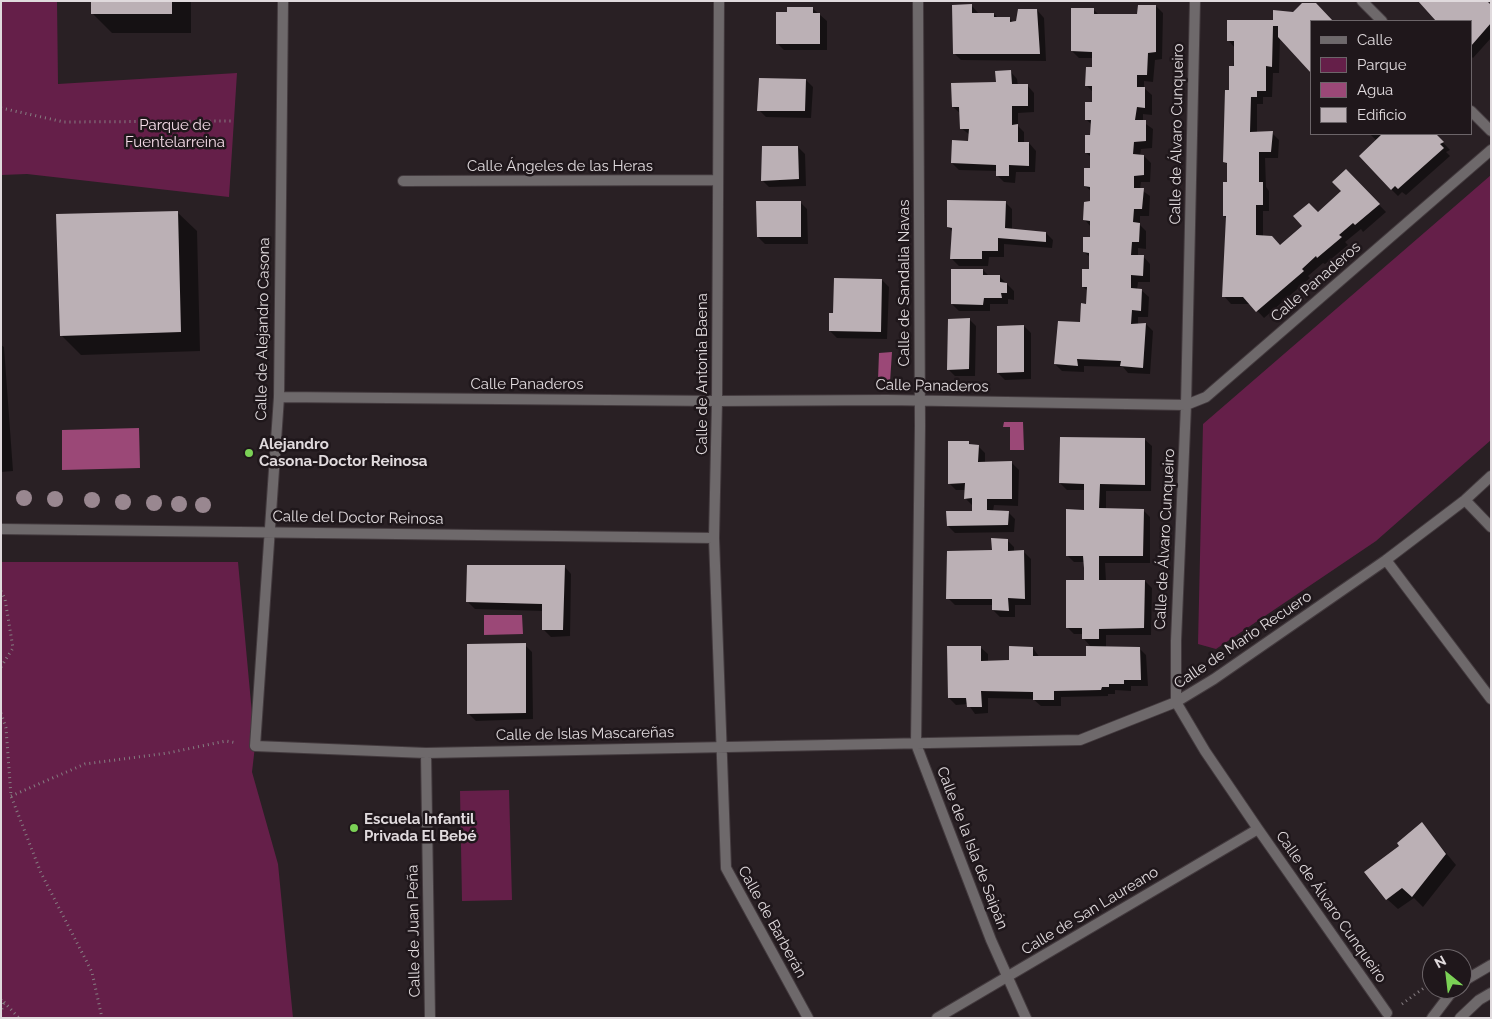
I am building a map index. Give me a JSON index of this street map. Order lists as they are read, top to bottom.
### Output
{
  "streets": {
    "street": [
      "Calle de Álvaro Cunqueiro",
      "Calle Ángeles de las Heras",
      "Calle Panaderos",
      "Calle de Sandalia Navas",
      "Calle de Alejandro Casona",
      "Calle de Antonia Baena",
      "Calle del Doctor Reinosa",
      "Calle de Mario Recuero",
      "Calle de Islas Mascareñas",
      "Calle de la Isla de Saipán",
      "Calle de San Laureano",
      "Calle de Barberán",
      "Calle de Juan Peña"
    ]
  },
  "crossings": [
    ["Calle de Álvaro Cunqueiro", "Calle Panaderos"],
    ["Calle de Álvaro Cunqueiro", "Calle de Mario Recuero"],
    ["Calle de Álvaro Cunqueiro", "Calle de San Laureano"],
    ["Calle Ángeles de las Heras", "Calle de Antonia Baena"],
    ["Calle Panaderos", "Calle de Sandalia Navas"],
    ["Calle Panaderos", "Calle de Alejandro Casona"],
    ["Calle Panaderos", "Calle de Antonia Baena"],
    ["Calle de Sandalia Navas", "Calle de Mario Recuero"],
    ["Calle de Sandalia Navas", "Calle de Islas Mascareñas"],
    ["Calle de Sandalia Navas", "Calle de la Isla de Saipán"],
    ["Calle de Alejandro Casona", "Calle del Doctor Reinosa"],
    ["Calle de Alejandro Casona", "Calle de Islas Mascareñas"],
    ["Calle de Antonia Baena", "Calle del Doctor Reinosa"],
    ["Calle de Antonia Baena", "Calle de Islas Mascareñas"],
    ["Calle de Antonia Baena", "Calle de Barberán"],
    ["Calle de Mario Recuero", "Calle de Islas Mascareñas"],
    ["Calle de Mario Recuero", "Calle de la Isla de Saipán"],
    ["Calle de Islas Mascareñas", "Calle de la Isla de Saipán"],
    ["Calle de Islas Mascareñas", "Calle de Barberán"],
    ["Calle de Islas Mascareñas", "Calle de Juan Peña"],
    ["Calle de la Isla de Saipán", "Calle de San Laureano"]
  ],
  "parks": ["Parque de Fuentelarreina"],
  "places": ["Alejandro Casona-Doctor Reinosa", "Escuela Infantil Privada El Bebé"],
  "legend": [
    "Calle",
    "Parque",
    "Agua",
    "Edificio"
  ],
  "north": "top left"
}
